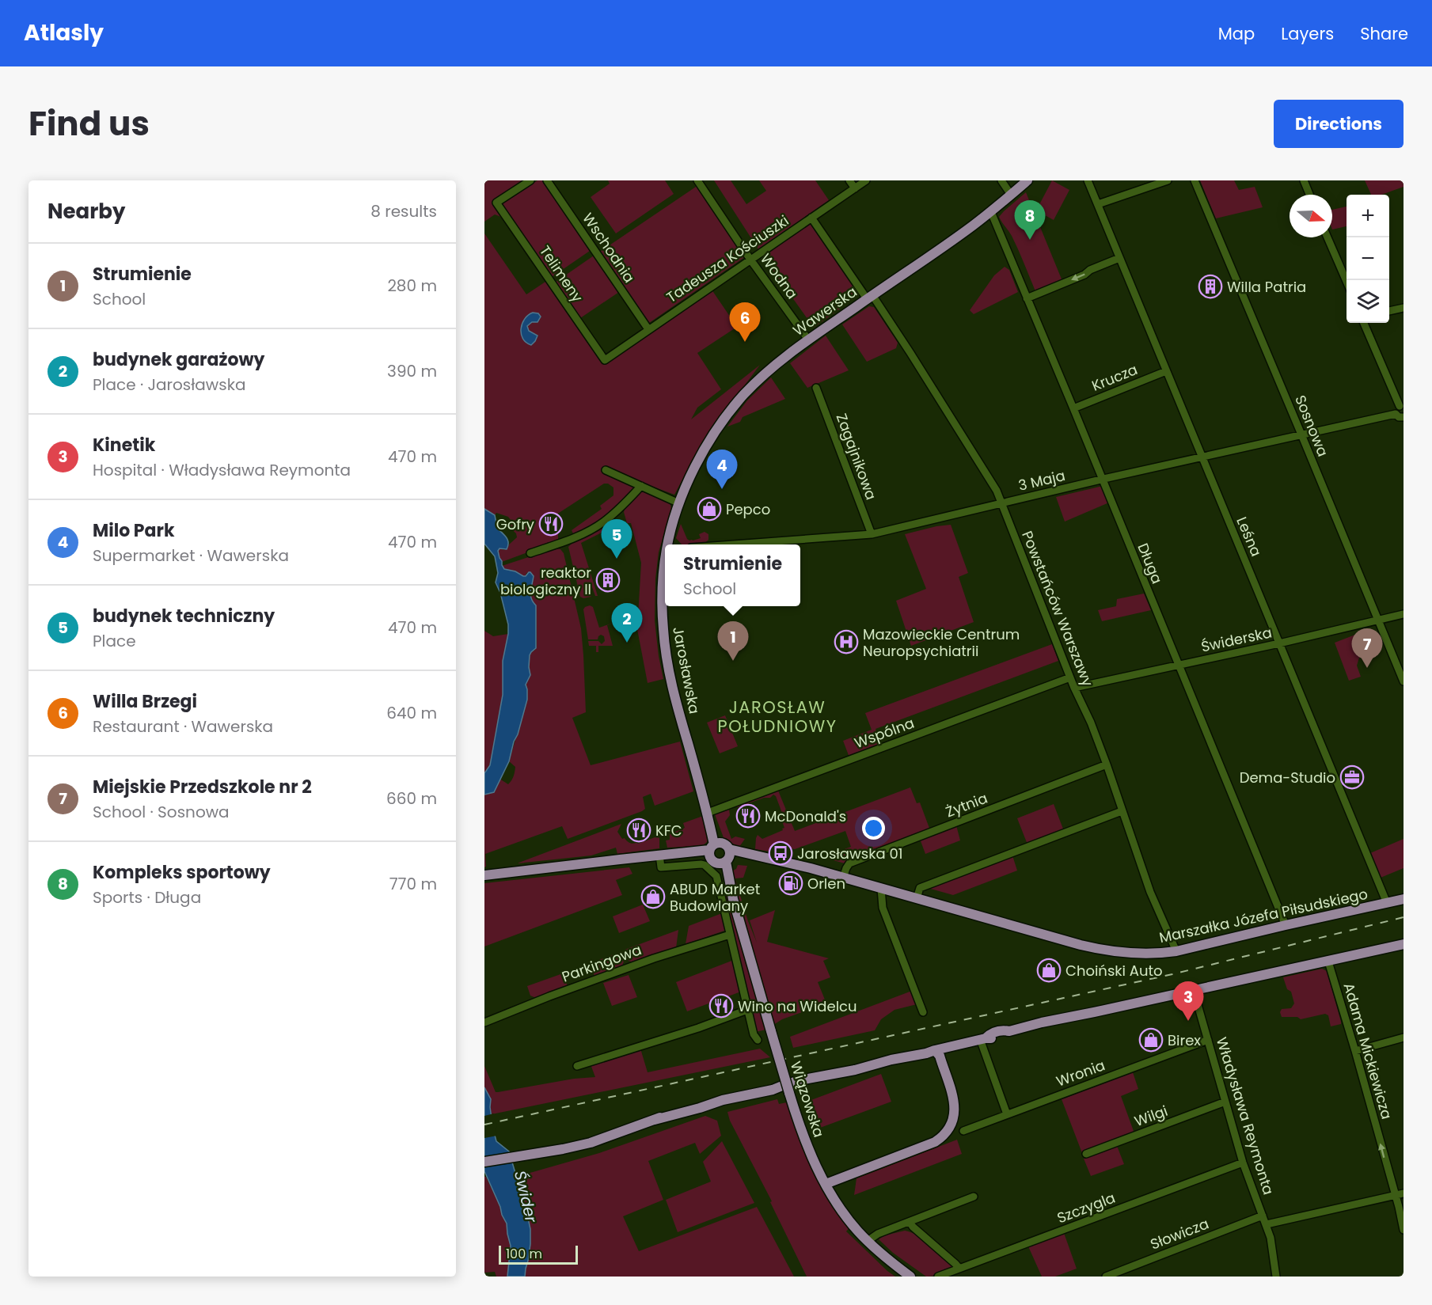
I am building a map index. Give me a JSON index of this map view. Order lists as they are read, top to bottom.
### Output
{
  "streets": {
    "main road": [
      "Wawerska",
      "Jarosławska",
      "Marszałka Józefa Piłsudskiego",
      "Wiązowska"
    ],
    "street": [
      "Wschodnia",
      "Tadeusza Kościuszki",
      "Telimeny",
      "Wodna",
      "Krucza",
      "Sosnowa",
      "Zagajnikowa",
      "3 Maja",
      "Leśna",
      "Długa",
      "Powstańców Warszawy",
      "Świderska",
      "Wspólna",
      "Żytnia",
      "Parkingowa",
      "Adama Mickiewicza",
      "Wronia",
      "Wilgi",
      "Władysława Reymonta",
      "Szczygla",
      "Słowicza"
    ]
  },
  "crossings": [
    ["Wschodnia", "Tadeusza Kościuszki"],
    ["Tadeusza Kościuszki", "Telimeny"],
    ["Tadeusza Kościuszki", "Wodna"],
    ["Tadeusza Kościuszki", "Powstańców Warszawy"],
    ["Wodna", "Wawerska"],
    ["Wawerska", "Długa"],
    ["Wawerska", "Powstańców Warszawy"],
    ["Wawerska", "Jarosławska"],
    ["Krucza", "Leśna"],
    ["Krucza", "Długa"],
    ["Sosnowa", "3 Maja"],
    ["Sosnowa", "Świderska"],
    ["Zagajnikowa", "3 Maja"],
    ["3 Maja", "Leśna"],
    ["3 Maja", "Długa"],
    ["3 Maja", "Powstańców Warszawy"],
    ["Leśna", "Świderska"],
    ["Leśna", "Marszałka Józefa Piłsudskiego"],
    ["Długa", "Świderska"],
    ["Długa", "Marszałka Józefa Piłsudskiego"],
    ["Powstańców Warszawy", "Świderska"],
    ["Powstańców Warszawy", "Wspólna"],
    ["Powstańców Warszawy", "Żytnia"],
    ["Powstańców Warszawy", "Marszałka Józefa Piłsudskiego"],
    ["Jarosławska", "Wspólna"],
    ["Żytnia", "Marszałka Józefa Piłsudskiego"],
    ["Marszałka Józefa Piłsudskiego", "Wiązowska"],
    ["Wronia", "Władysława Reymonta"],
    ["Wilgi", "Władysława Reymonta"],
    ["Władysława Reymonta", "Szczygla"],
    ["Władysława Reymonta", "Słowicza"]
  ],
  "one_way": ["Adama Mickiewicza"],
  "districts": ["JAROSŁAW POŁUDNIOWY"],
  "water": ["Świder"],
  "places": {
    "building": ["Willa Patria", "reaktor biologiczny II"],
    "shop": [
      "Pepco",
      "ABUD Market Budowlany",
      "Choiński Auto",
      "Birex"
    ],
    "restaurant": [
      "Gofry",
      "McDonald's",
      "KFC",
      "Wino na Widelcu"
    ],
    "hospital": ["Mazowieckie Centrum Neuropsychiatrii"],
    "office": ["Dema-Studio"],
    "bus stop": ["Jarosławska 01"],
    "fuel station": ["Orlen"]
  },
  "scale_bar": "100 m",
  "north": "right",
  "page": {
    "header": "Atlasly",
    "nav": ["Map", "Layers", "Share"],
    "title": "Find us",
    "buttons": "Directions",
    "heading": ["Nearby", "8 results"],
    "map_buttons": ["+", "−"],
    "pins": [
      "8",
      "6",
      "4",
      "5",
      "2",
      "1",
      "7",
      "3"
    ],
    "list": [
      {
        "mark": "1",
        "name": "Strumienie",
        "note": "School",
        "value": "280 m"
      },
      {
        "mark": "2",
        "name": "budynek garażowy",
        "note": "Place · Jarosławska",
        "value": "390 m"
      },
      {
        "mark": "3",
        "name": "Kinetik",
        "note": "Hospital · Władysława Reymonta",
        "value": "470 m"
      },
      {
        "mark": "4",
        "name": "Milo Park",
        "note": "Supermarket · Wawerska",
        "value": "470 m"
      },
      {
        "mark": "5",
        "name": "budynek techniczny",
        "note": "Place",
        "value": "470 m"
      },
      {
        "mark": "6",
        "name": "Willa Brzegi",
        "note": "Restaurant · Wawerska",
        "value": "640 m"
      },
      {
        "mark": "7",
        "name": "Miejskie Przedszkole nr 2",
        "note": "School · Sosnowa",
        "value": "660 m"
      },
      {
        "mark": "8",
        "name": "Kompleks sportowy",
        "note": "Sports · Długa",
        "value": "770 m"
      }
    ],
    "popup": ["Strumienie", "School"],
    "scale": "100 m"
  }
}
